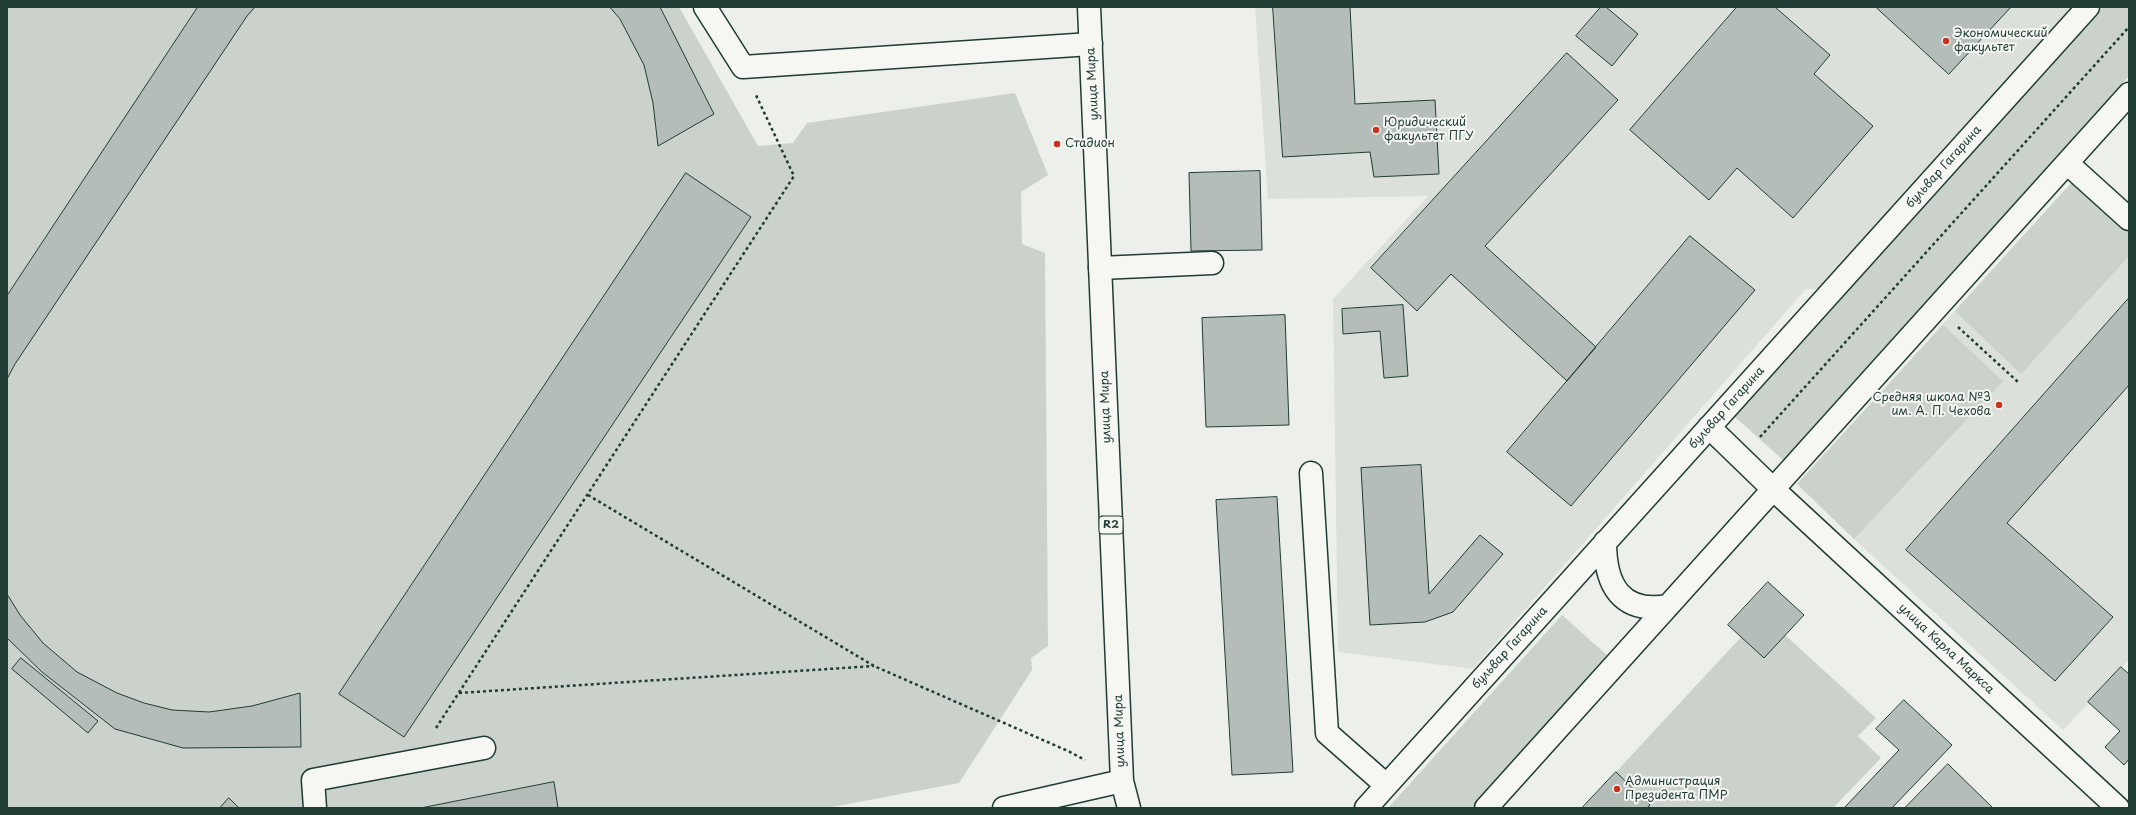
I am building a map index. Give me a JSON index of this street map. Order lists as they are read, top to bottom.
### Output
{
  "streets": {
    "street": [
      "улица Мира",
      "бульвар Гагарина",
      "R2",
      "улица Карла Маркса"
    ]
  },
  "crossings": [
    ["улица Мира", "R2"],
    ["бульвар Гагарина", "улица Карла Маркса"]
  ],
  "places": [
    "Экономический факультет",
    "Юридический факультет ПГУ",
    "Стадион",
    "Средняя школа №3 им. А. П. Чехова",
    "Администрация Президента ПМР"
  ]
}
